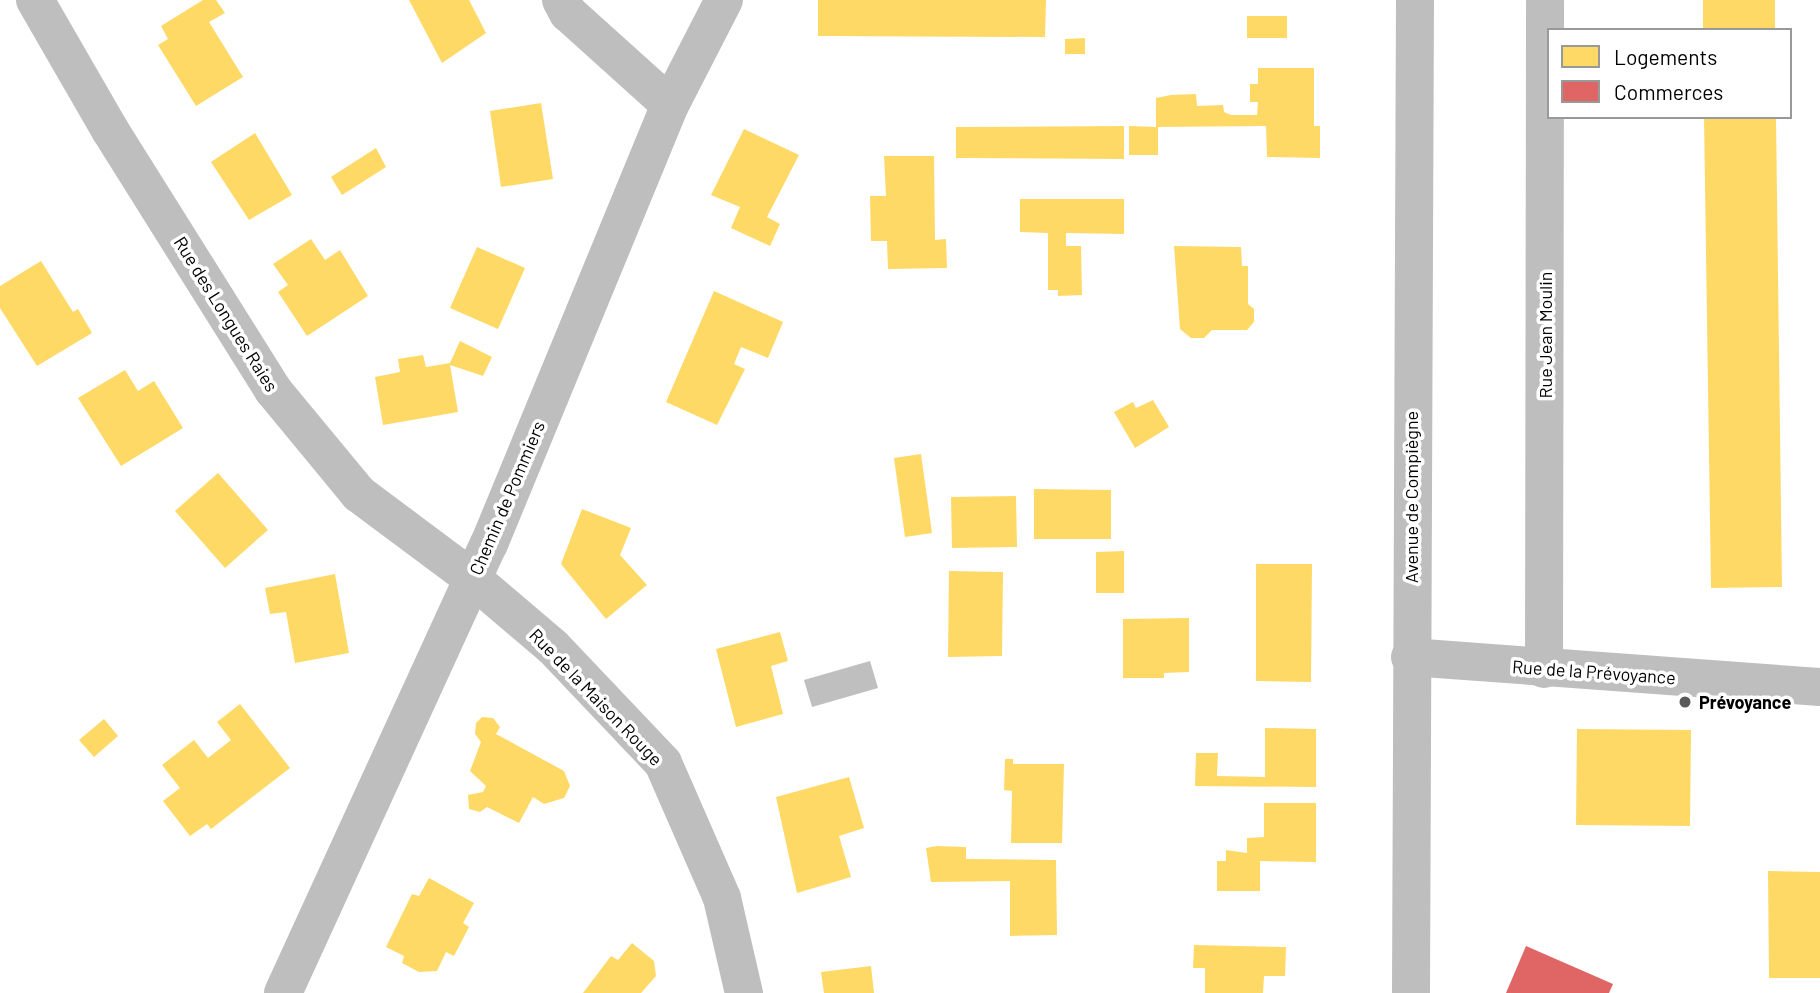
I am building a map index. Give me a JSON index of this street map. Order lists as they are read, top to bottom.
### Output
{
  "streets": {
    "street": [
      "Rue des Longues Raies",
      "Rue Jean Moulin",
      "Avenue de Compiègne",
      "Chemin de Pommiers",
      "Rue de la Prévoyance",
      "Rue de la Maison Rouge"
    ]
  },
  "crossings": [
    ["Rue des Longues Raies", "Chemin de Pommiers"],
    ["Rue des Longues Raies", "Rue de la Maison Rouge"],
    ["Rue Jean Moulin", "Rue de la Prévoyance"],
    ["Avenue de Compiègne", "Rue de la Prévoyance"],
    ["Chemin de Pommiers", "Rue de la Maison Rouge"]
  ],
  "places": ["Prévoyance"],
  "legend": ["Logements", "Commerces"]
}
